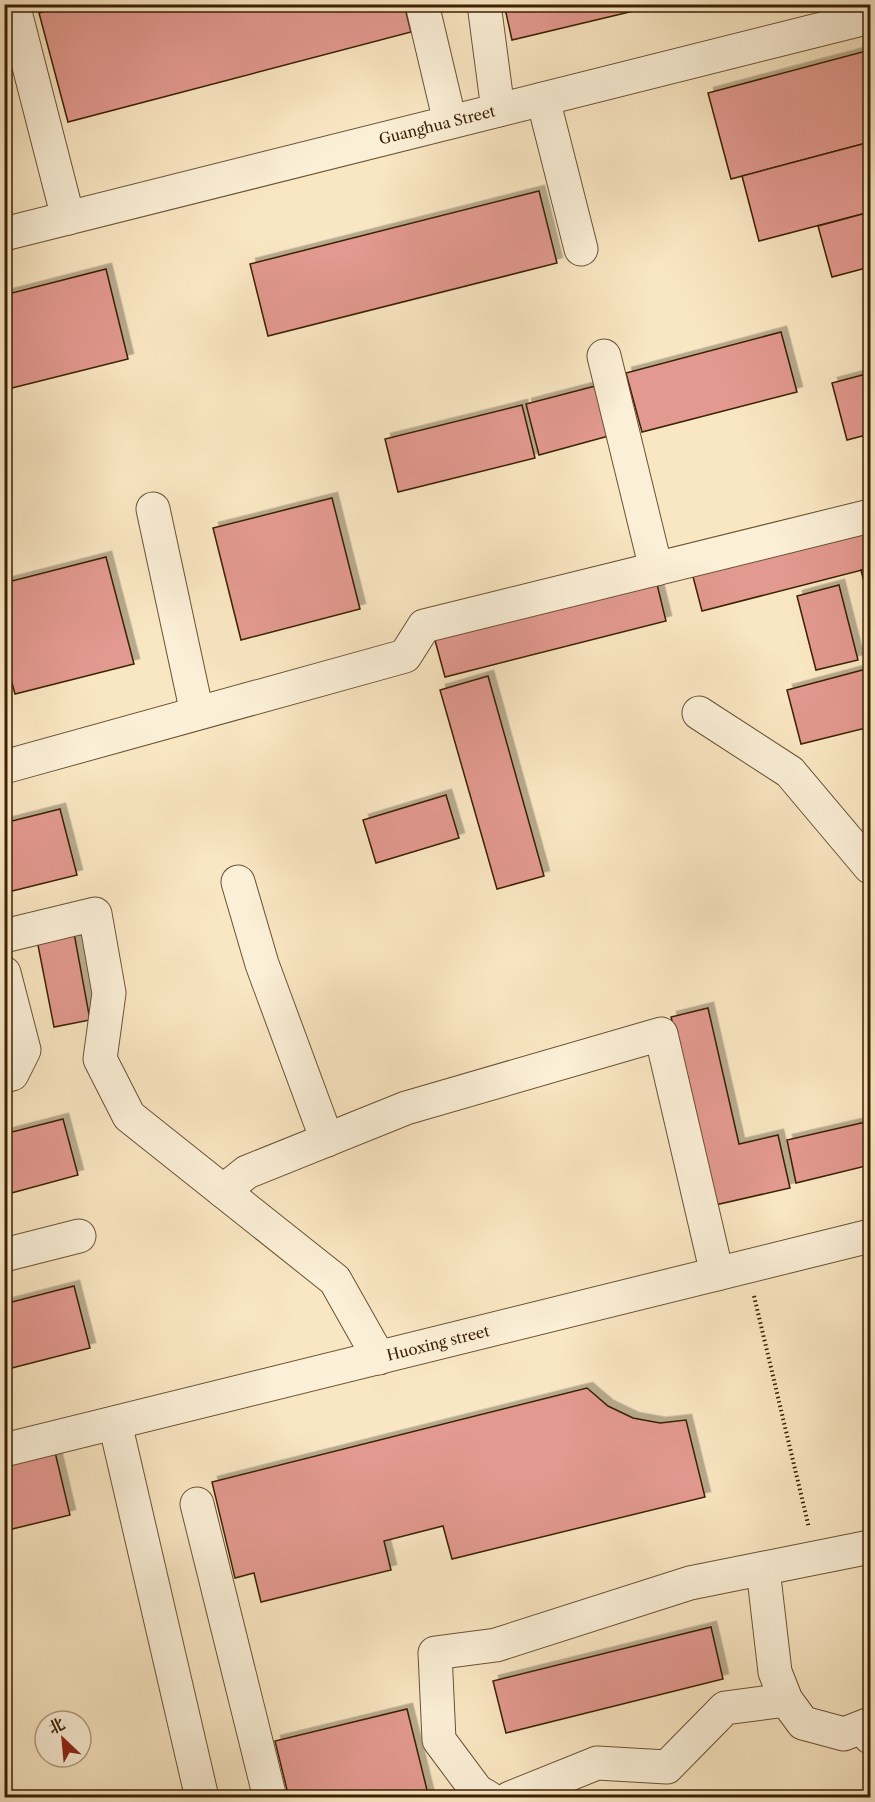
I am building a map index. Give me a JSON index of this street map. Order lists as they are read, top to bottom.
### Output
{
  "streets": {
    "street": ["Guanghua Street", "Huoxing street"]
  },
  "north": "top left"
}
